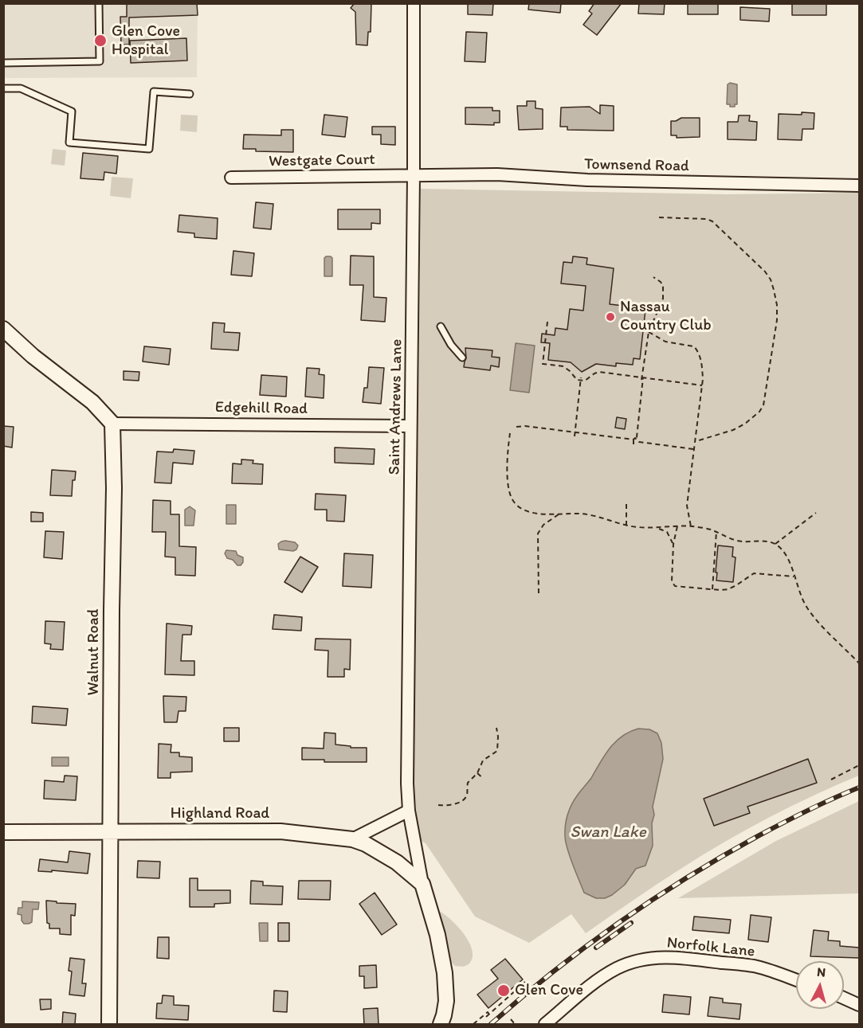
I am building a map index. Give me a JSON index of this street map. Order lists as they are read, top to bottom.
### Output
{
  "streets": {
    "street": [
      "Westgate Court",
      "Townsend Road",
      "Saint Andrews Lane",
      "Edgehill Road",
      "Walnut Road",
      "Highland Road",
      "Norfolk Lane"
    ]
  },
  "crossings": [
    ["Westgate Court", "Townsend Road"],
    ["Westgate Court", "Saint Andrews Lane"],
    ["Townsend Road", "Saint Andrews Lane"],
    ["Saint Andrews Lane", "Edgehill Road"],
    ["Saint Andrews Lane", "Highland Road"],
    ["Edgehill Road", "Walnut Road"],
    ["Walnut Road", "Highland Road"]
  ],
  "water": ["Swan Lake"],
  "places": ["Glen Cove Hospital", "Nassau Country Club", "Glen Cove"],
  "north": "top"
}
